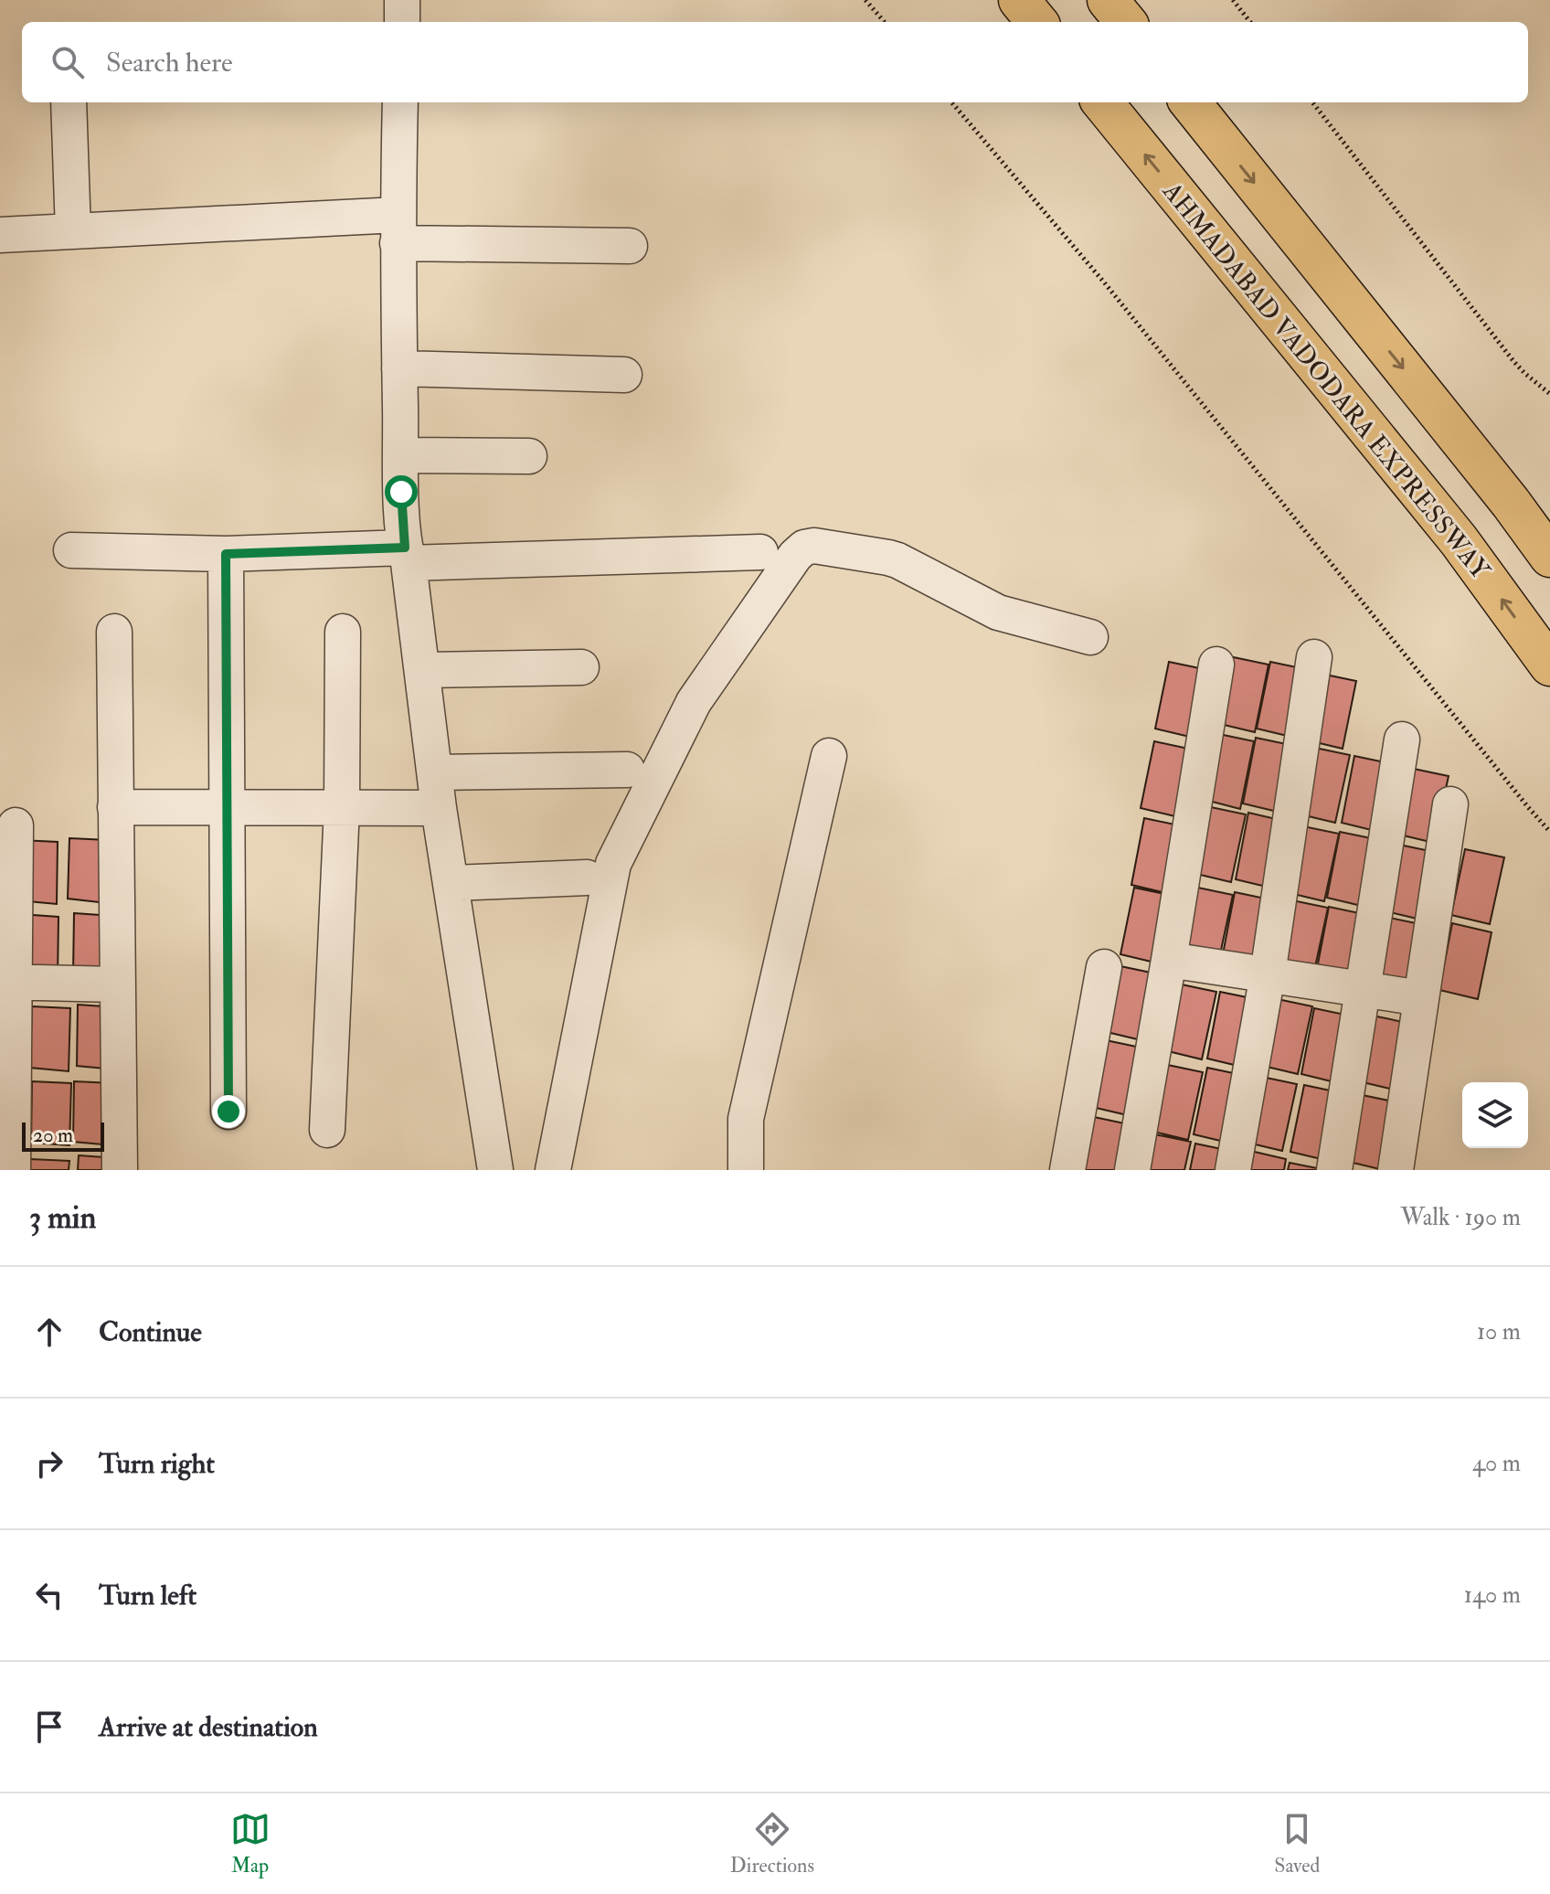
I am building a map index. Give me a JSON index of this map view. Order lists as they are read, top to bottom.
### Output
{
  "streets": {
    "highway": ["AHMADABAD VADODARA EXPRESSWAY"]
  },
  "scale_bar": "20 m",
  "page": {
    "search": "Search here",
    "scale": "20 m",
    "heading": ["3 min", "Walk · 190 m"],
    "list": [
      ["Continue", "10 m"],
      ["Turn right", "40 m"],
      ["Turn left", "140 m"],
      "Arrive at destination"
    ],
    "nav": ["Map", "Directions", "Saved"]
  }
}
